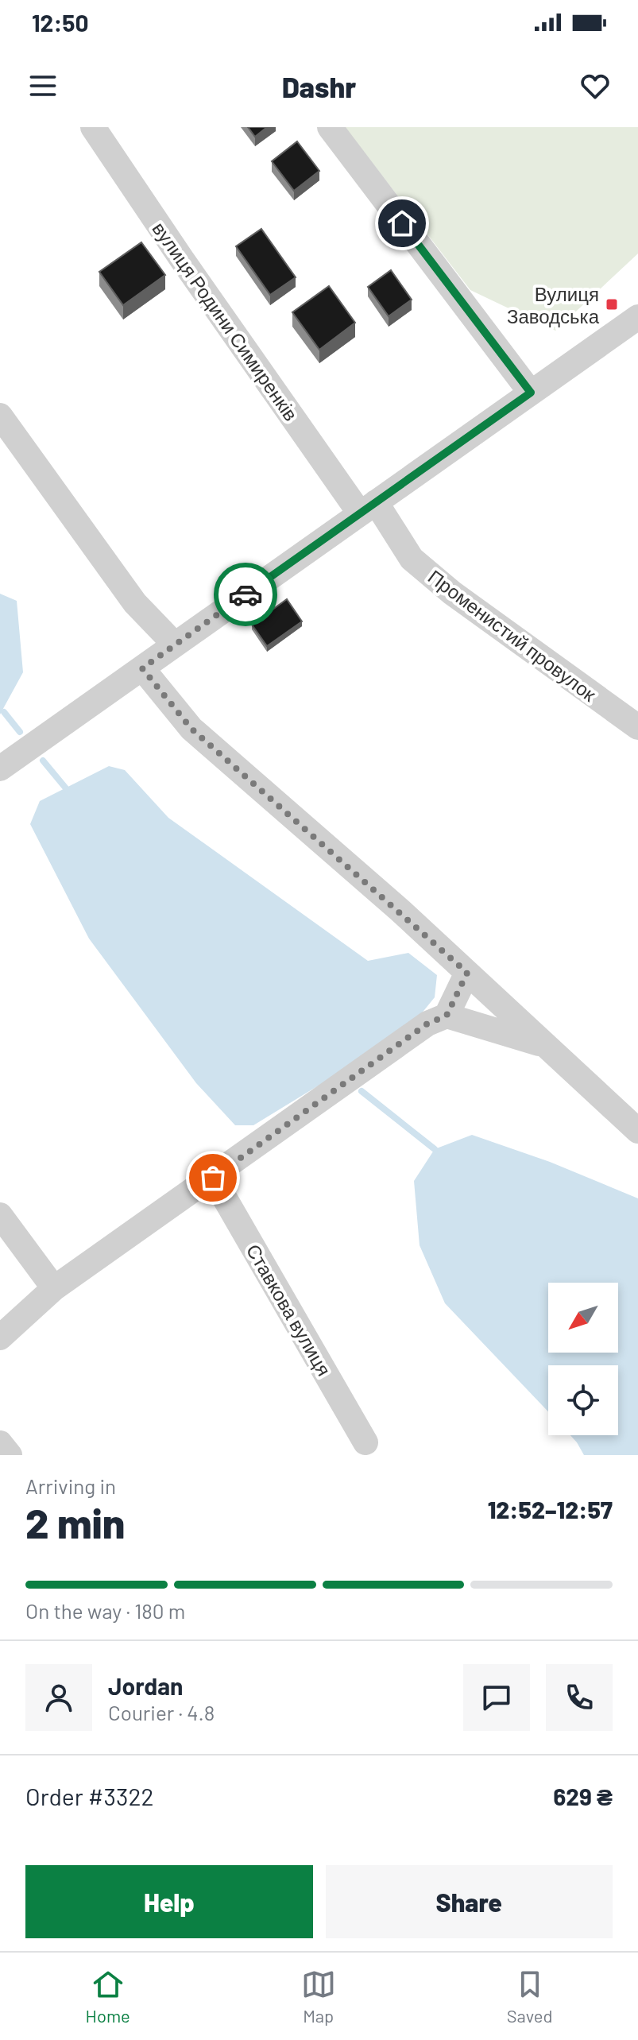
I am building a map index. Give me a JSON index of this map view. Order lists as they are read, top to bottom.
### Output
{
  "streets": {
    "street": ["вулиця Родини Симиренків", "Променистий провулок", "Ставкова вулиця"]
  },
  "crossings": [
    ["вулиця Родини Симиренків", "Променистий провулок"]
  ],
  "places": {
    "transit": ["Вулиця Заводська"]
  },
  "north": "bottom left",
  "page": {
    "status": "12:50",
    "header": "Dashr",
    "heading": ["2 min", "Arriving in", "12:52–12:57"],
    "panel": [
      "Jordan",
      "Courier · 4.8",
      "Order #3322",
      "629 ₴"
    ],
    "bar": "On the way · 180 m",
    "buttons": ["Help", "Share"],
    "tabs": ["Home", "Map", "Saved"]
  }
}
